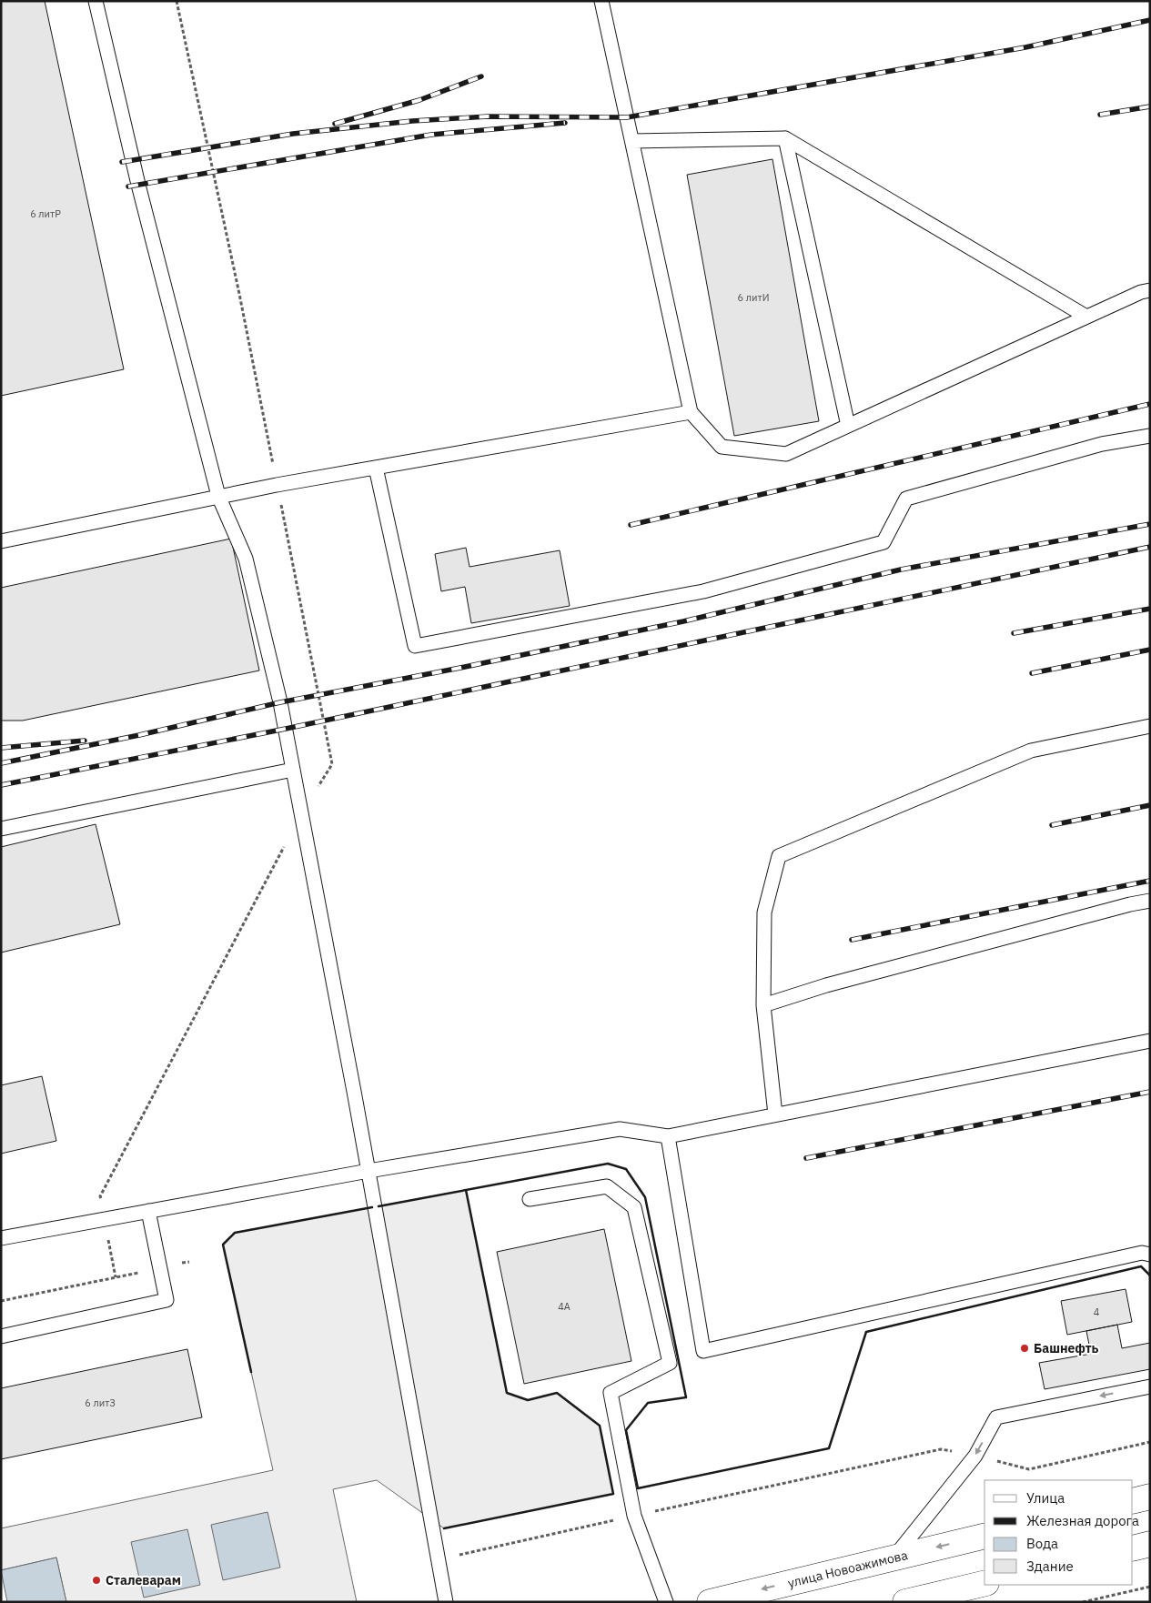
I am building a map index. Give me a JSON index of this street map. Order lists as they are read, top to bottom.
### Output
{
  "streets": {
    "main road": ["улица Новоажимова"]
  },
  "one_way": ["улица Новоажимова"],
  "places": ["Башнефть", "Сталеварам"],
  "house_numbers": [
    "6 литР",
    "6 литИ",
    "4А",
    "4",
    "6 литЗ"
  ],
  "legend": [
    "Улица",
    "Железная дорога",
    "Вода",
    "Здание"
  ]
}
